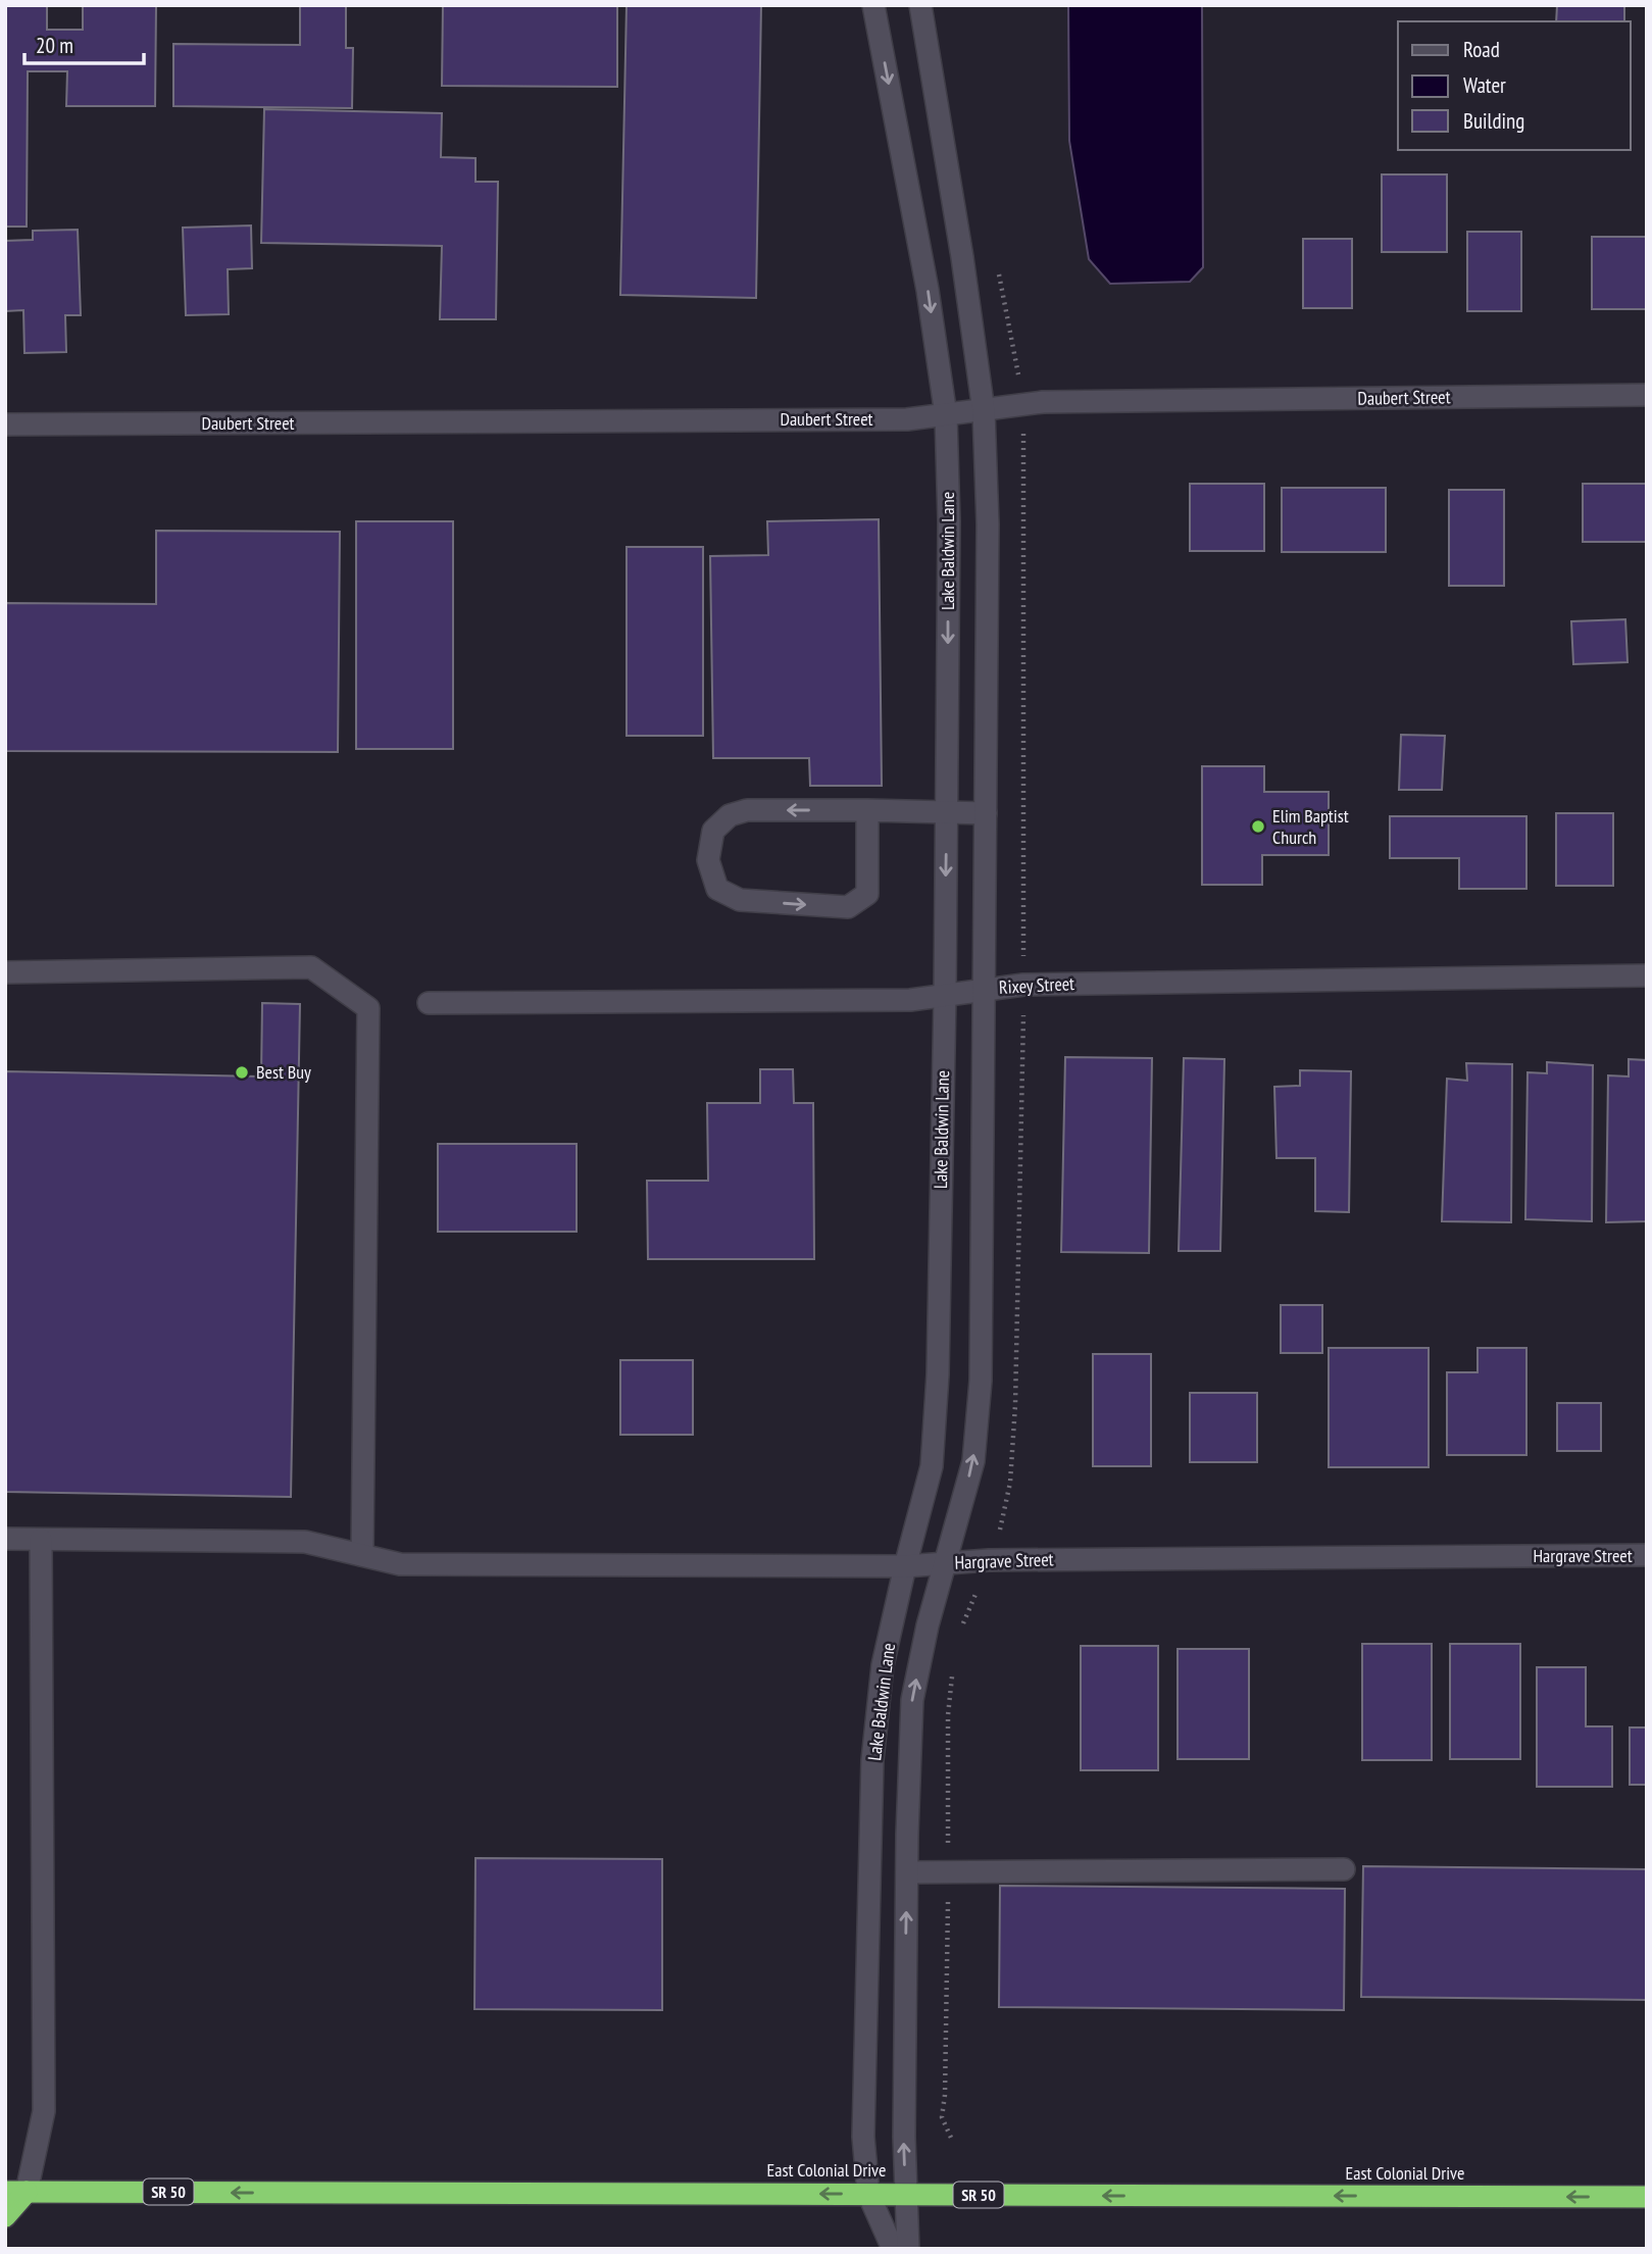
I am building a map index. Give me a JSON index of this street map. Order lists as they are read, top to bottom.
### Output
{
  "streets": {
    "highway": ["East Colonial Drive", "SR 50"],
    "street": [
      "Daubert Street",
      "Lake Baldwin Lane",
      "Rixey Street",
      "Hargrave Street"
    ]
  },
  "crossings": [
    ["Daubert Street", "Lake Baldwin Lane"],
    ["Lake Baldwin Lane", "Rixey Street"],
    ["Lake Baldwin Lane", "Hargrave Street"],
    ["Lake Baldwin Lane", "East Colonial Drive"]
  ],
  "one_way": ["East Colonial Drive"],
  "places": ["Elim Baptist Church", "Best Buy"],
  "legend": ["Road", "Water", "Building"],
  "scale_bar": "20 m"
}
